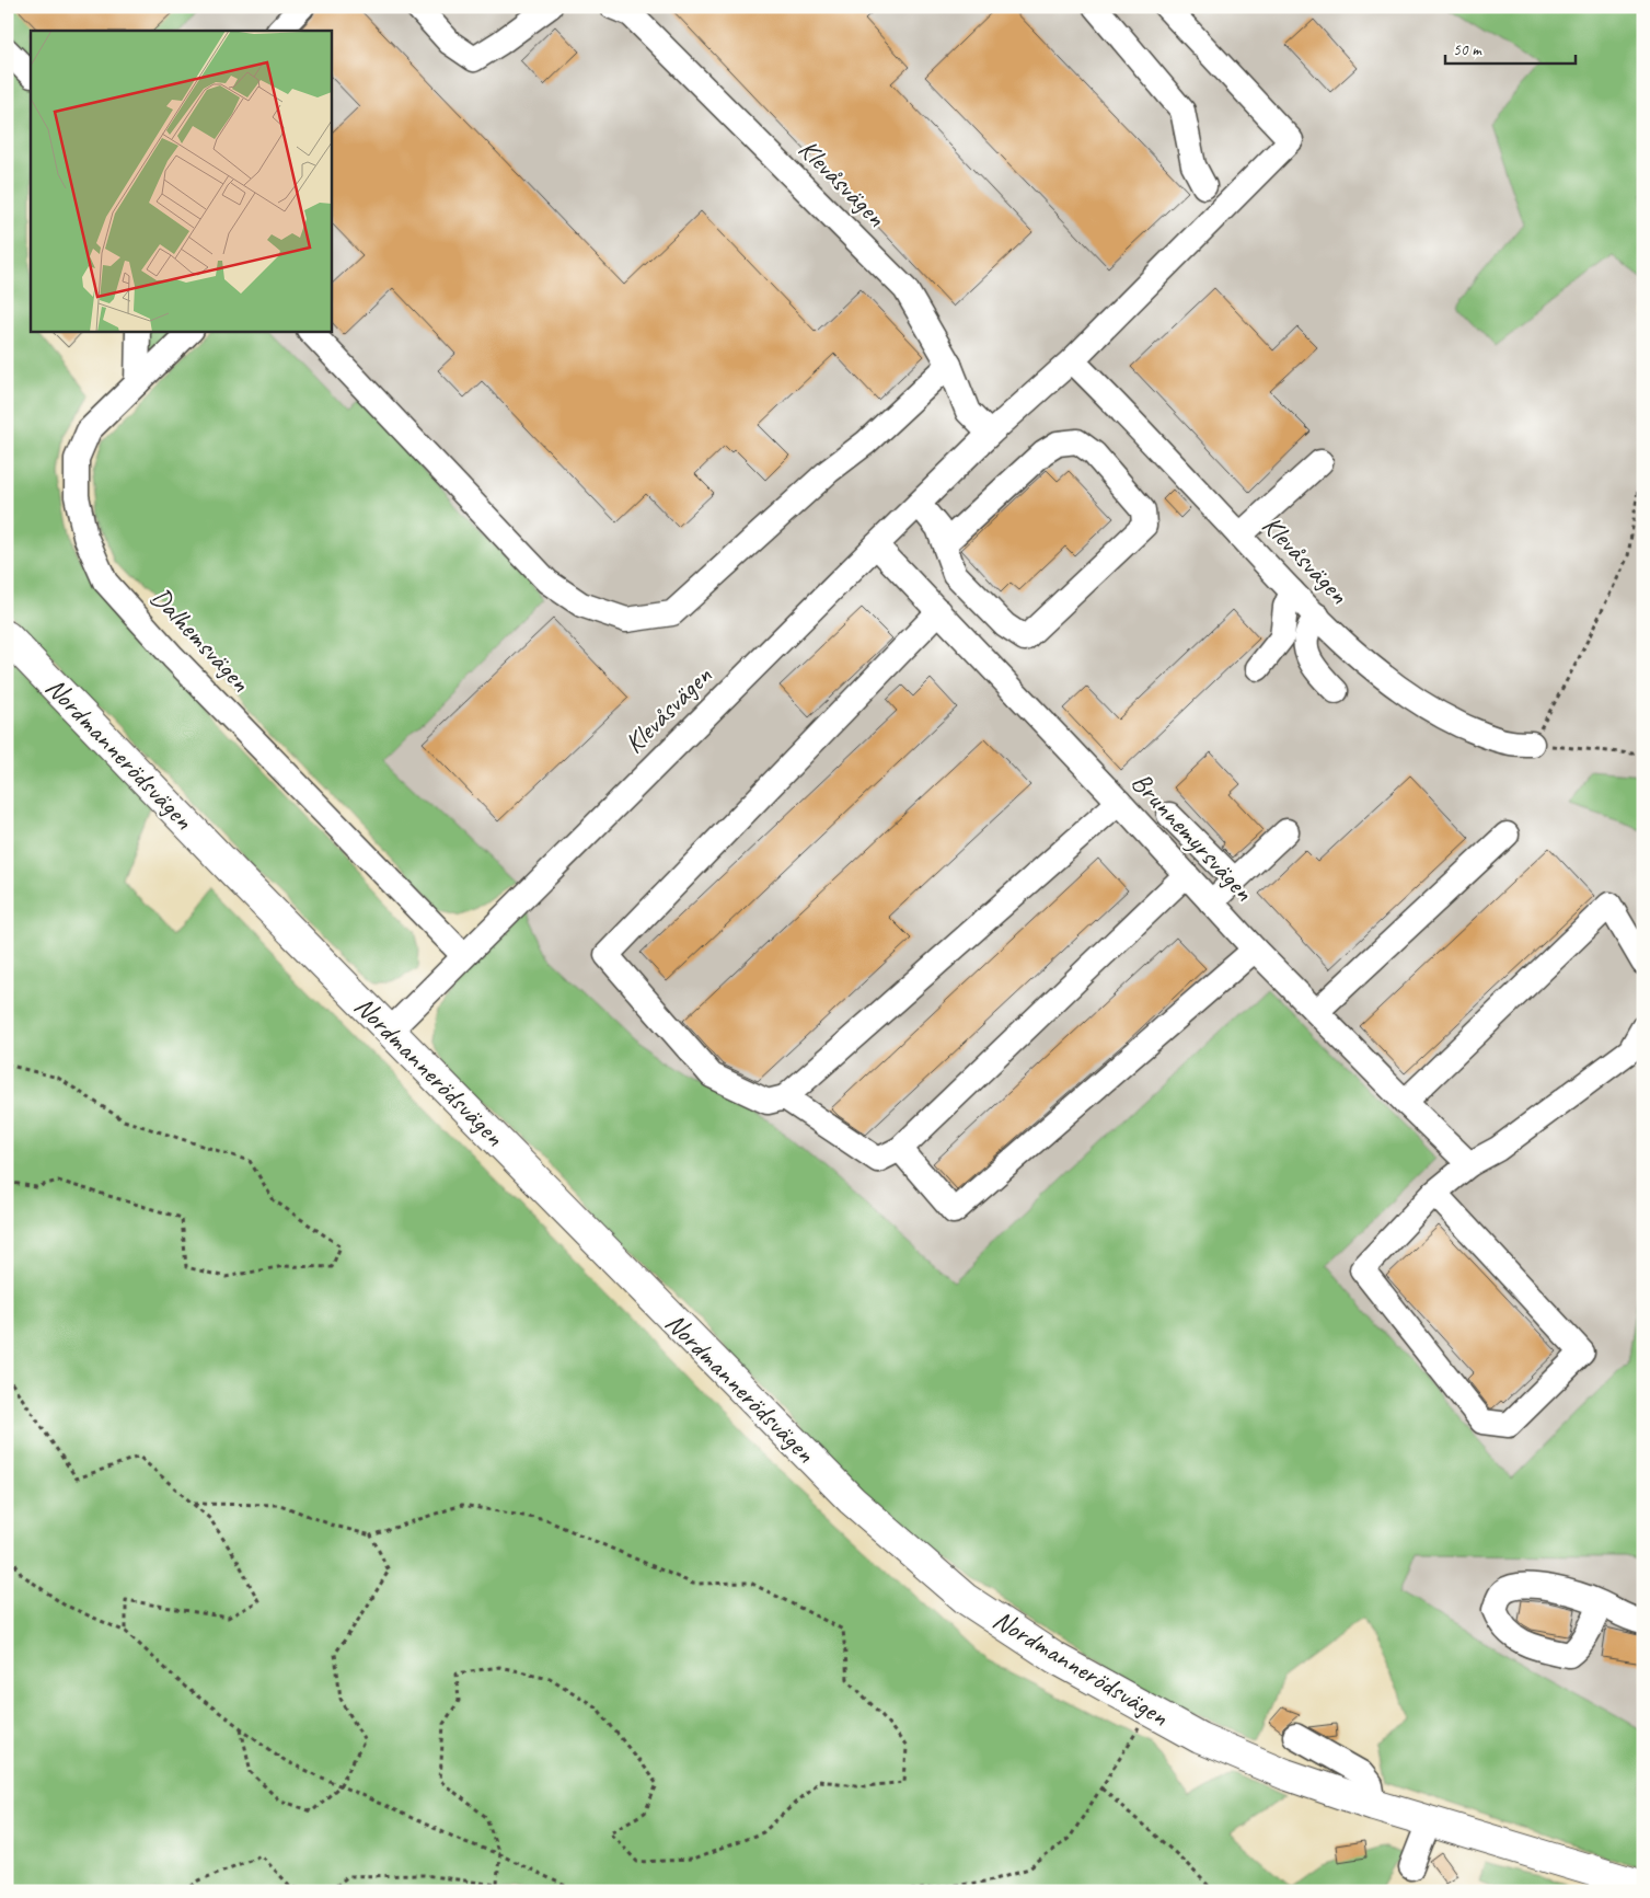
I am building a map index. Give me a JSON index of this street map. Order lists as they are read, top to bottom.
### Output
{
  "streets": {
    "main road": ["Nordmannerödsvägen"],
    "street": ["Klevåsvägen", "Dalhemsvägen", "Brunnemyrsvägen"]
  },
  "crossings": [
    ["Klevåsvägen", "Dalhemsvägen"],
    ["Klevåsvägen", "Nordmannerödsvägen"],
    ["Klevåsvägen", "Brunnemyrsvägen"]
  ],
  "scale_bar": "50 m"
}
